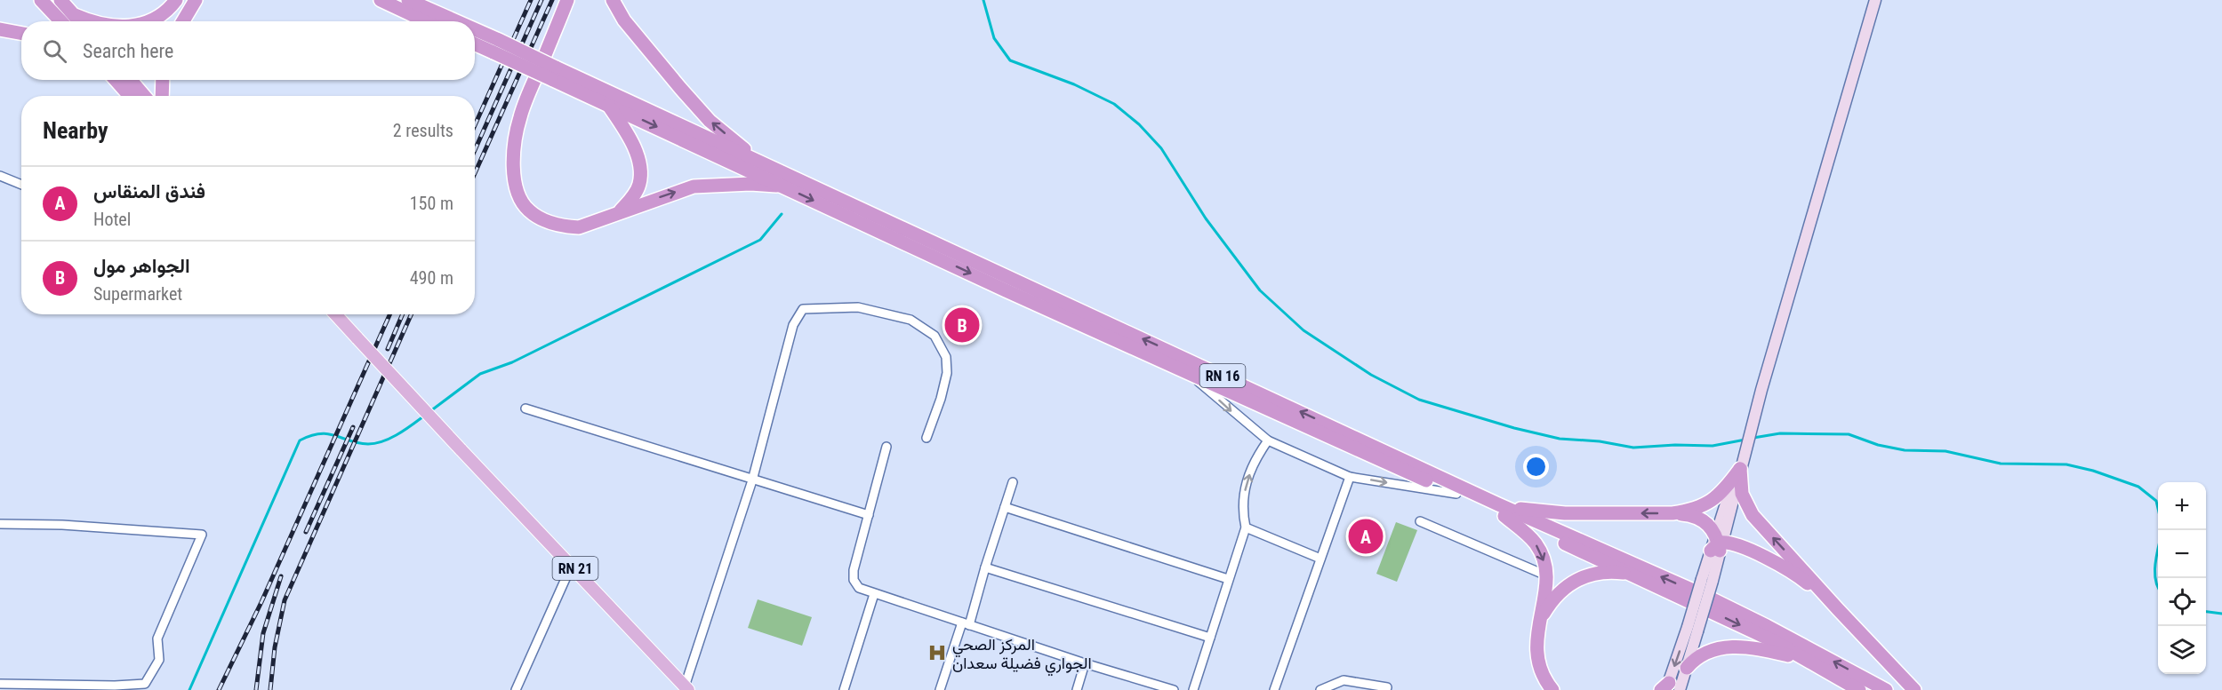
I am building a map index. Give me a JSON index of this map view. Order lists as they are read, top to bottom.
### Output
{
  "streets": {
    "highway": ["RN 16"],
    "main road": ["RN 21"]
  },
  "places": {
    "hospital": ["المركز الصحي الجواري فضيلة سعدان"]
  },
  "page": {
    "search": "Search here",
    "heading": ["Nearby", "2 results"],
    "list": [
      {
        "mark": "A",
        "name": "فندق المنقاس",
        "note": "Hotel",
        "value": "150 m"
      },
      {
        "mark": "B",
        "name": "الجواهر مول",
        "note": "Supermarket",
        "value": "490 m"
      }
    ],
    "pins": ["B", "A"],
    "map_buttons": ["+", "−"]
  }
}
